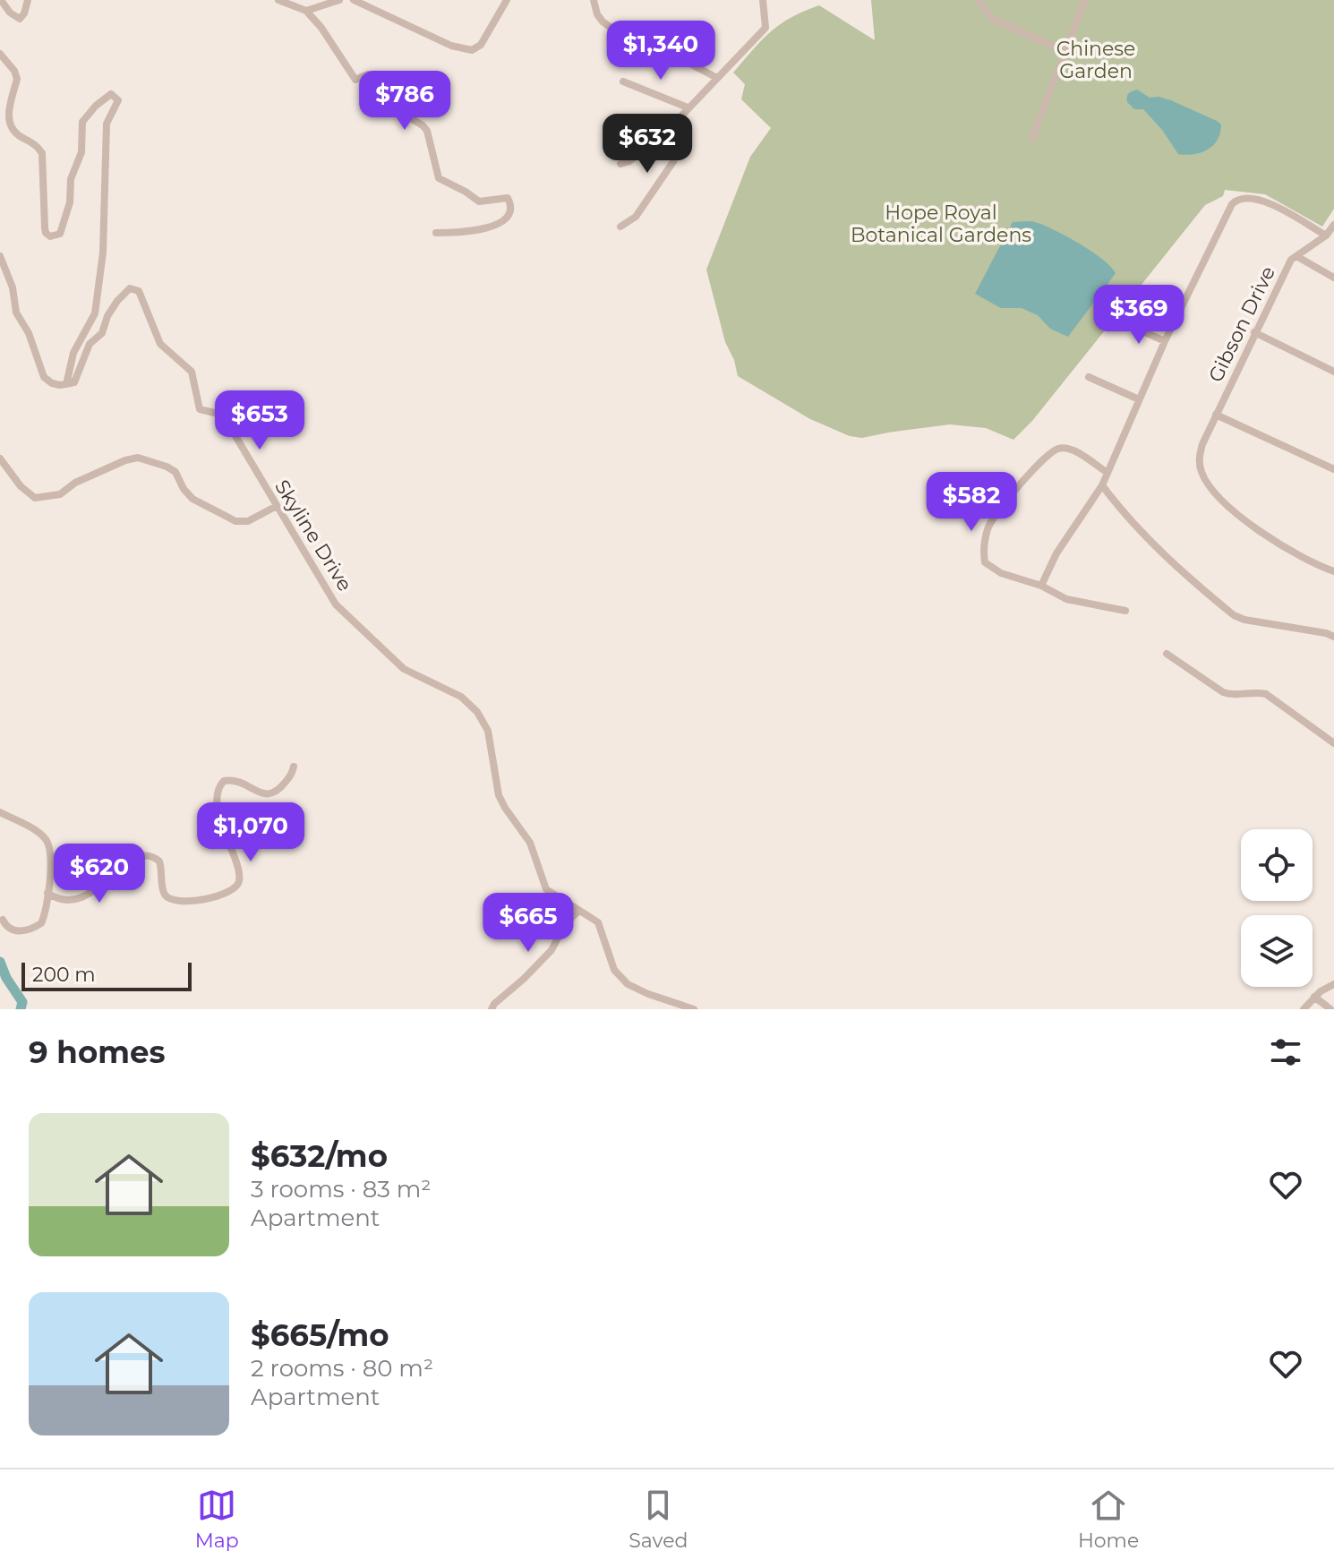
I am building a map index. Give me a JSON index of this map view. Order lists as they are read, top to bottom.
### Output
{
  "streets": {
    "street": ["Gibson Drive", "Skyline Drive"]
  },
  "parks": ["Chinese Garden", "Hope Royal Botanical Gardens"],
  "scale_bar": "200 m",
  "page": {
    "price": [
      "$1,340",
      "$786",
      "$632",
      "$369",
      "$653",
      "$582",
      "$1,070",
      "$620",
      "$665"
    ],
    "scale": "200 m",
    "heading": "9 homes",
    "list": [
      {
        "name": "$632/mo",
        "note": "3 rooms · 83 m² · Apartment"
      },
      {
        "name": "$665/mo",
        "note": "2 rooms · 80 m² · Apartment"
      }
    ],
    "tabs": ["Map", "Saved", "Home"]
  }
}
